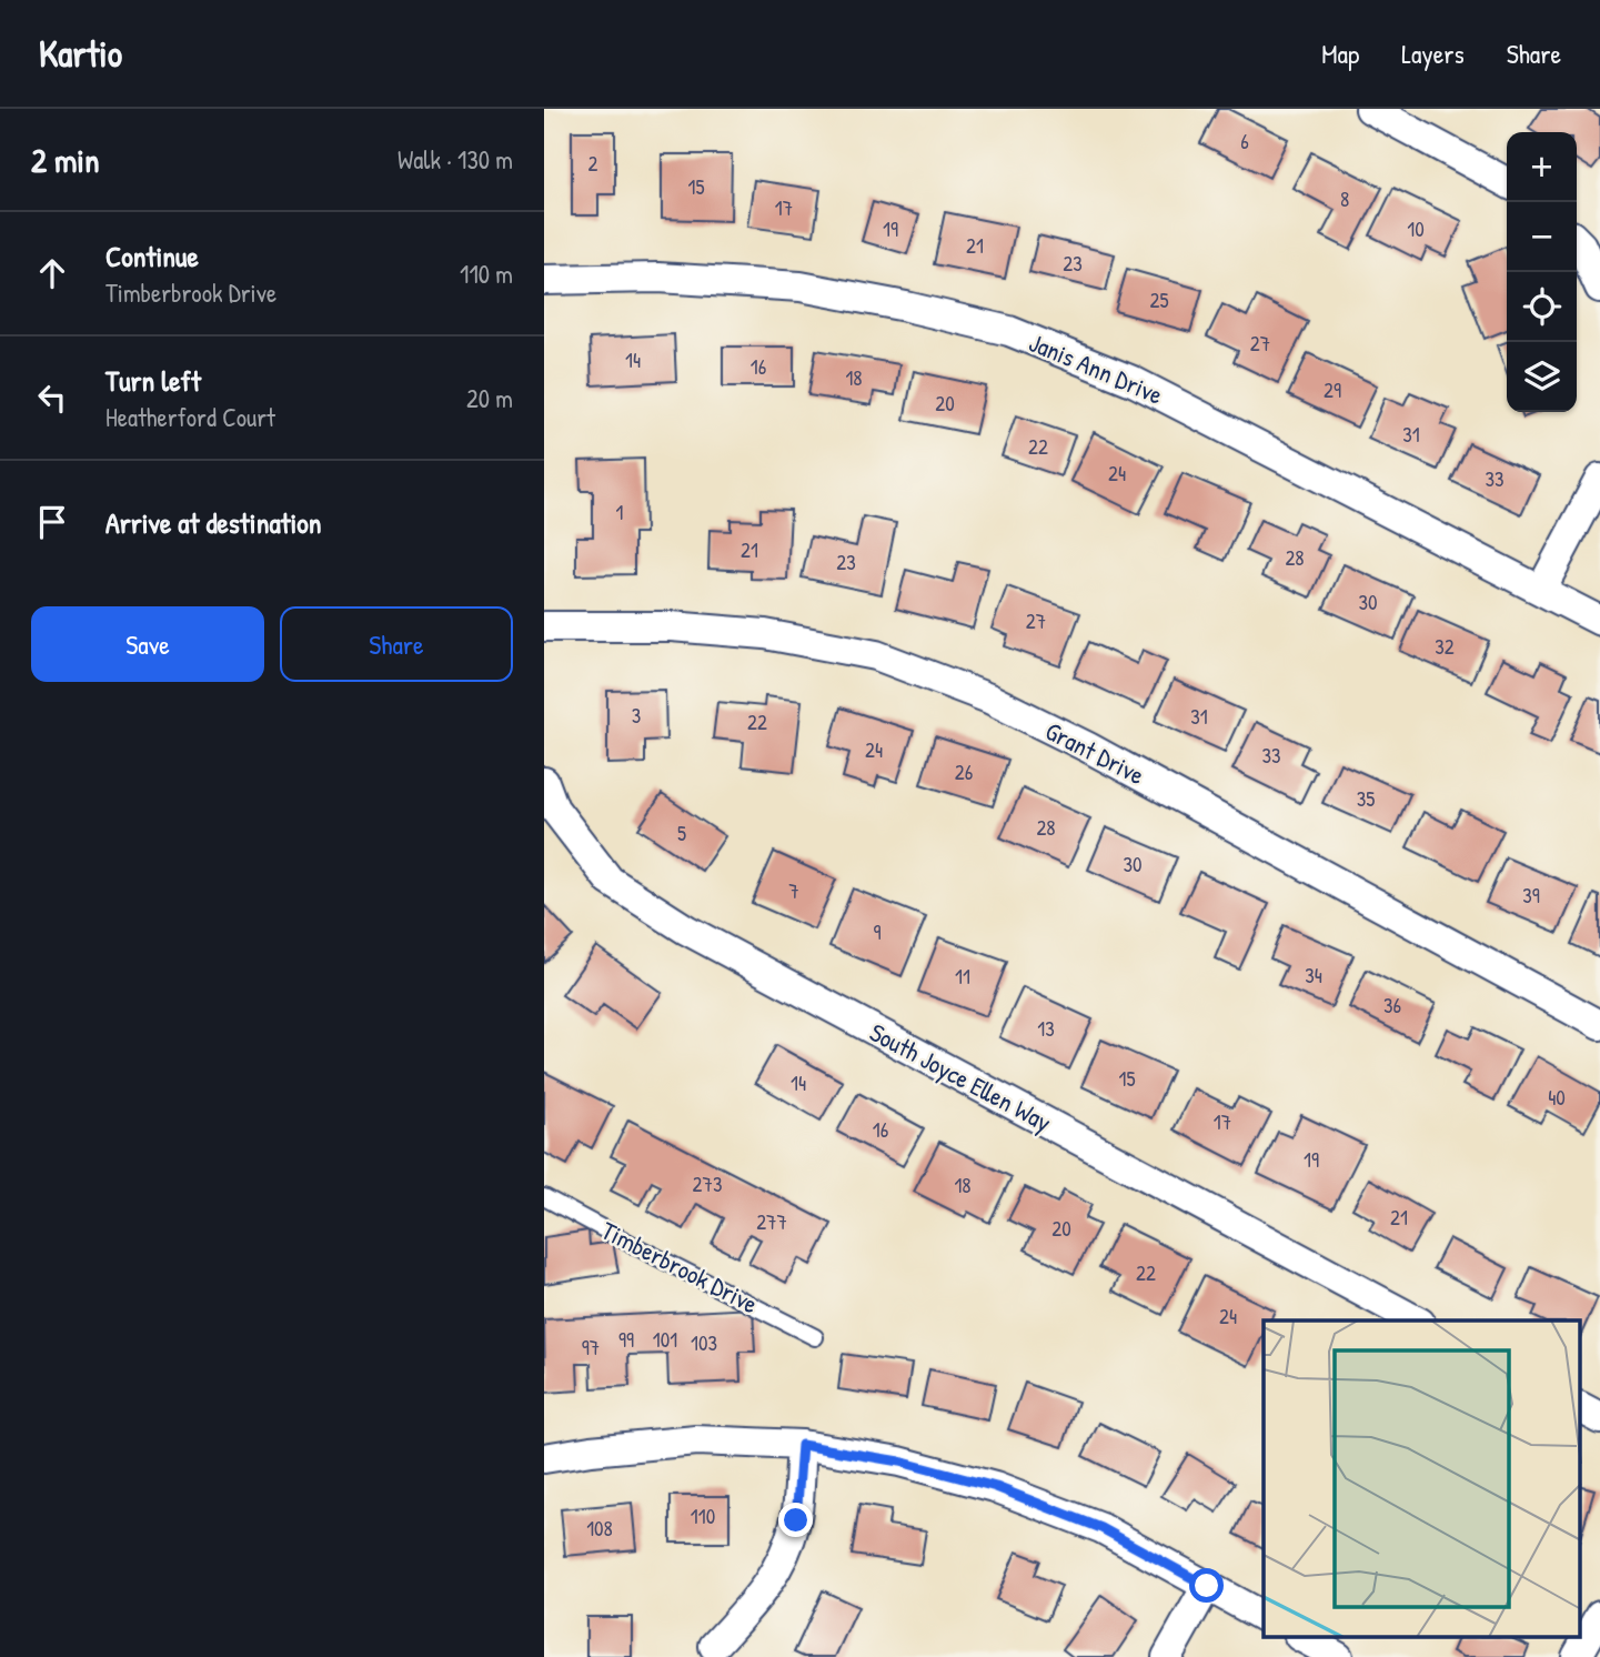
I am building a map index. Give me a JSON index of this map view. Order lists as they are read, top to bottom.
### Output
{
  "streets": {
    "street": ["Janis Ann Drive", "Grant Drive", "South Joyce Ellen Way"],
    "lane": ["Timberbrook Drive"]
  },
  "house_numbers": [
    "6",
    "2",
    "15",
    "8",
    "17",
    "19",
    "10",
    "21",
    "23",
    "25",
    "27",
    "14",
    "16",
    "18",
    "29",
    "20",
    "31",
    "22",
    "24",
    "33",
    "1",
    "21",
    "28",
    "23",
    "30",
    "27",
    "32",
    "3",
    "31",
    "22",
    "24",
    "33",
    "26",
    "35",
    "28",
    "5",
    "30",
    "7",
    "39",
    "9",
    "34",
    "11",
    "36",
    "13",
    "15",
    "14",
    "40",
    "17",
    "16",
    "19",
    "273",
    "18",
    "21",
    "277",
    "20",
    "22",
    "24",
    "99",
    "101",
    "103",
    "97",
    "110",
    "108"
  ],
  "page": {
    "header": "Kartio",
    "nav": ["Map", "Layers", "Share"],
    "heading": ["2 min", "Walk · 130 m"],
    "map_buttons": ["+", "−"],
    "list": [
      ["Continue", "Timberbrook Drive", "110 m"],
      ["Turn left", "Heatherford Court", "20 m"],
      "Arrive at destination"
    ],
    "buttons": ["Save", "Share"]
  }
}
